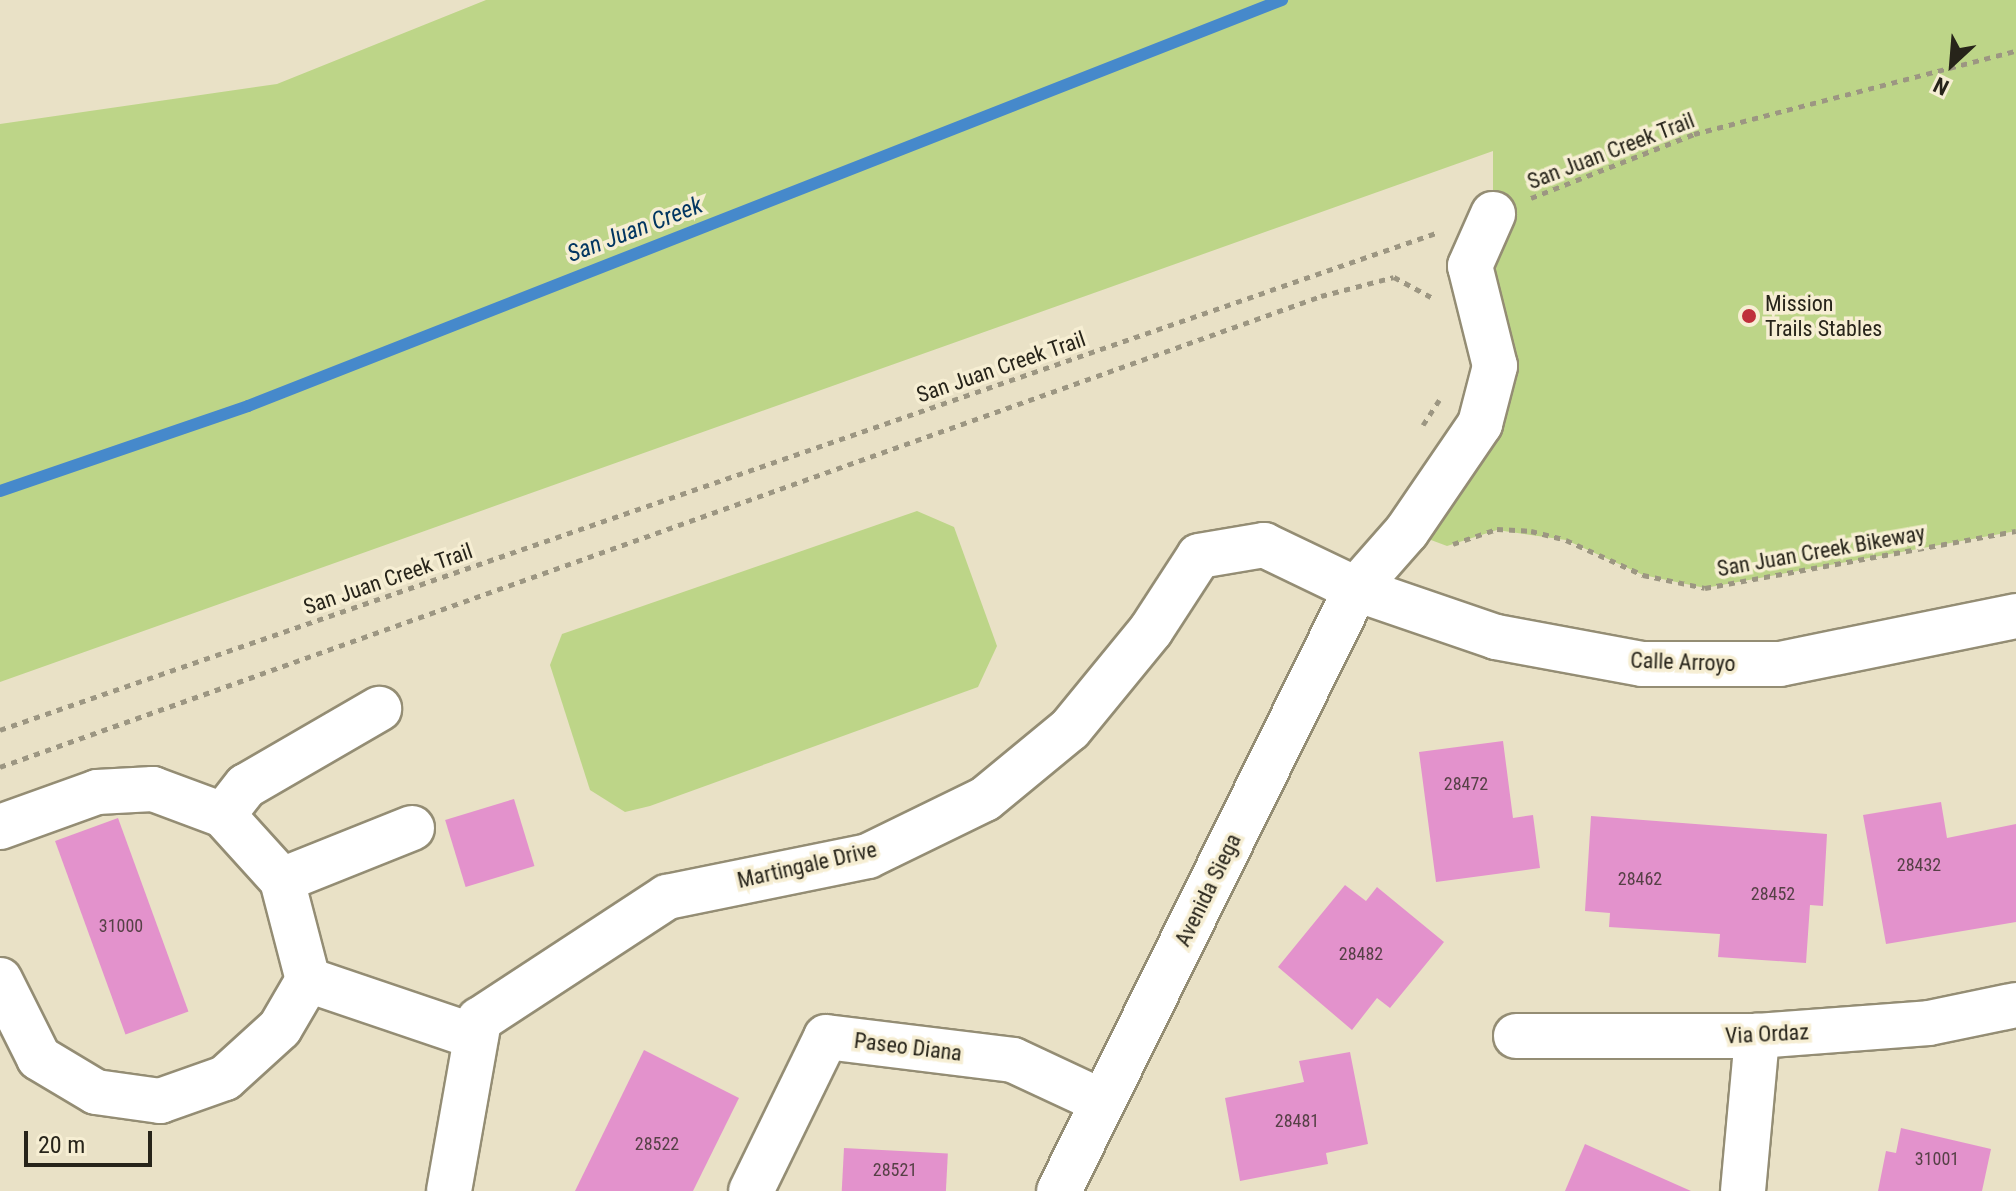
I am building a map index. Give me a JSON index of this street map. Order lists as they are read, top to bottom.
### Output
{
  "streets": {
    "street": [
      "Calle Arroyo",
      "Martingale Drive",
      "Avenida Siega",
      "Via Ordaz",
      "Paseo Diana"
    ],
    "path": ["San Juan Creek Trail", "San Juan Creek Bikeway"]
  },
  "crossings": [
    ["San Juan Creek Trail", "Avenida Siega"],
    ["San Juan Creek Bikeway", "Avenida Siega"],
    ["Calle Arroyo", "Martingale Drive"],
    ["Calle Arroyo", "Avenida Siega"],
    ["Martingale Drive", "Avenida Siega"],
    ["Avenida Siega", "Paseo Diana"]
  ],
  "water": ["San Juan Creek"],
  "places": ["Mission Trails Stables"],
  "house_numbers": [
    "28472",
    "28432",
    "28462",
    "28452",
    "31000",
    "28482",
    "28481",
    "28522",
    "31001",
    "28521"
  ],
  "scale_bar": "20 m",
  "north": "bottom left"
}
